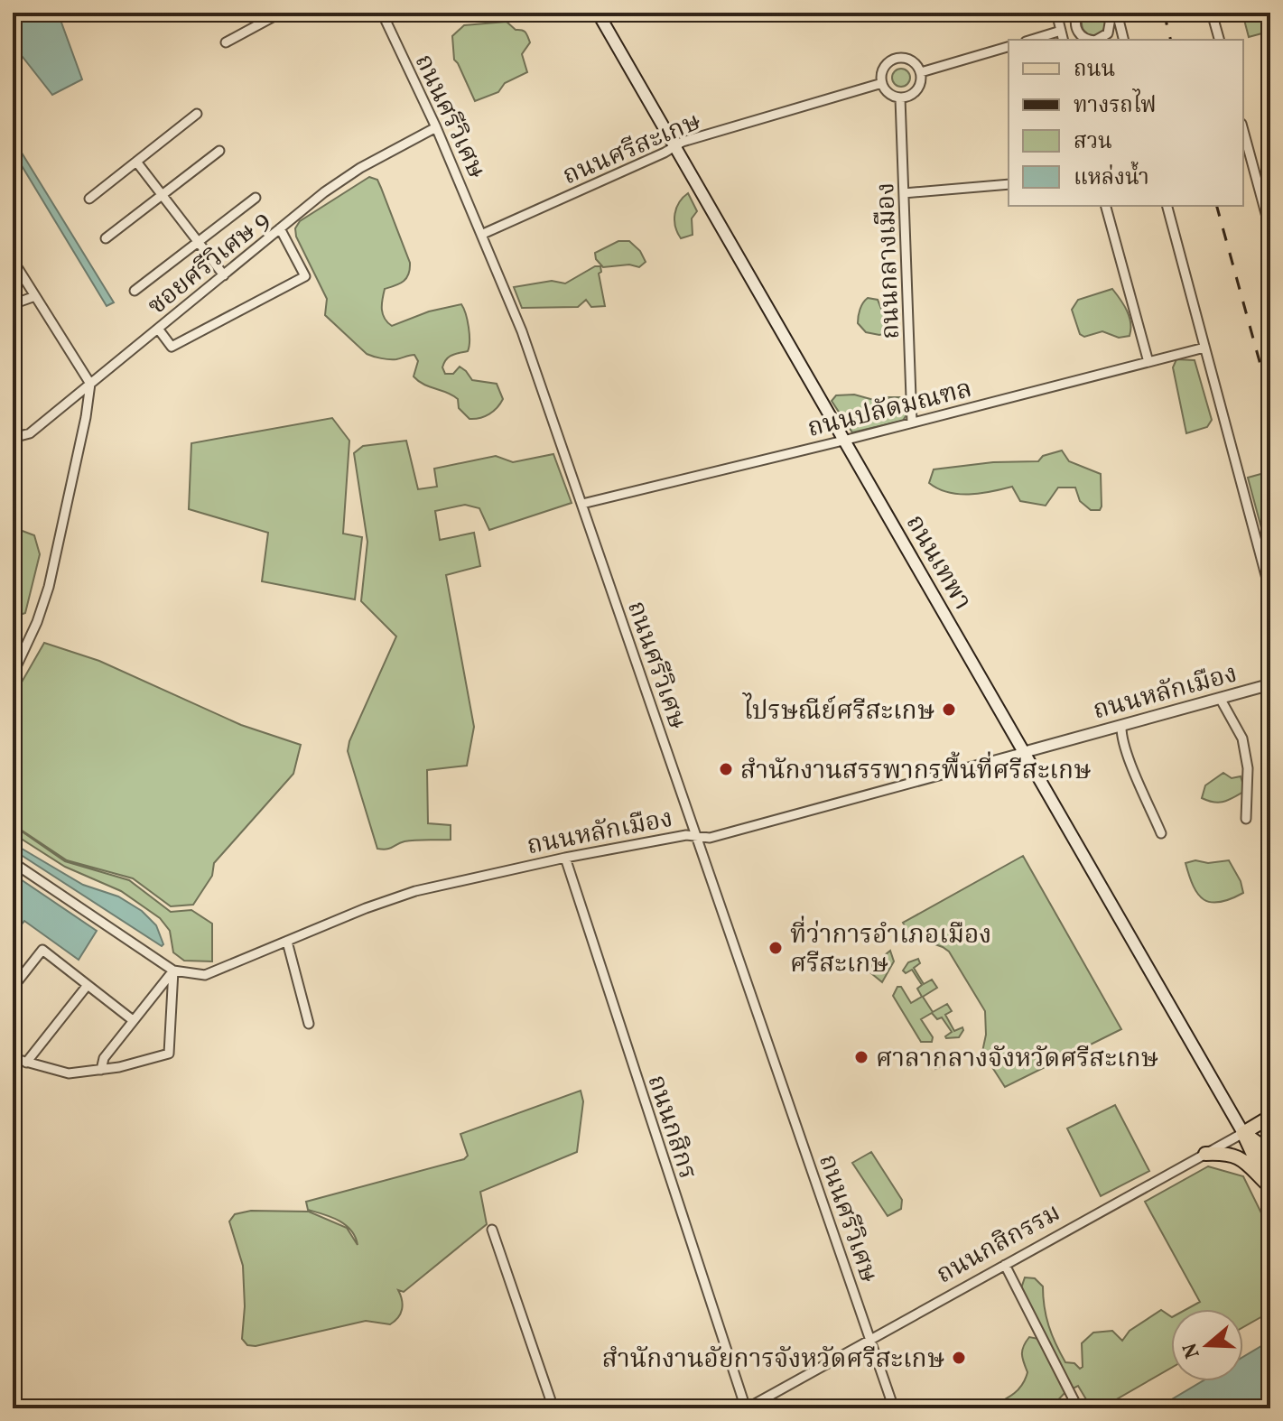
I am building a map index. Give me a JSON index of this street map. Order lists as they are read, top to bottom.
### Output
{
  "streets": {
    "main road": ["ถนนเทพา", "ถนนกสิกรรม"],
    "street": [
      "ถนนศรีวิเศษ",
      "ถนนศรีสะเกษ",
      "ถนนกลางเมือง",
      "ซอยศรีวิเศษ 9",
      "ถนนปลัดมณฑล",
      "ถนนหลักเมือง",
      "ถนนกสิกร"
    ]
  },
  "crossings": [
    ["ถนนศรีวิเศษ", "ถนนศรีสะเกษ"],
    ["ถนนศรีวิเศษ", "ซอยศรีวิเศษ 9"],
    ["ถนนศรีวิเศษ", "ถนนปลัดมณฑล"],
    ["ถนนศรีวิเศษ", "ถนนหลักเมือง"],
    ["ถนนศรีวิเศษ", "ถนนกสิกรรม"],
    ["ถนนศรีสะเกษ", "ถนนกลางเมือง"],
    ["ถนนศรีสะเกษ", "ถนนเทพา"],
    ["ถนนกลางเมือง", "ถนนปลัดมณฑล"],
    ["ถนนปลัดมณฑล", "ถนนเทพา"],
    ["ถนนเทพา", "ถนนหลักเมือง"],
    ["ถนนเทพา", "ถนนกสิกรรม"],
    ["ถนนหลักเมือง", "ถนนกสิกร"],
    ["ถนนกสิกร", "ถนนกสิกรรม"]
  ],
  "places": [
    "ไปรษณีย์ศรีสะเกษ",
    "สำนักงานสรรพากรพื้นที่ศรีสะเกษ",
    "ที่ว่าการอำเภอเมือง ศรีสะเกษ",
    "ศาลากลางจังหวัดศรีสะเกษ",
    "สำนักงานอัยการจังหวัดศรีสะเกษ"
  ],
  "legend": [
    "ถนน",
    "ทางรถไฟ",
    "สวน",
    "แหล่งน้ำ"
  ],
  "north": "left"
}
